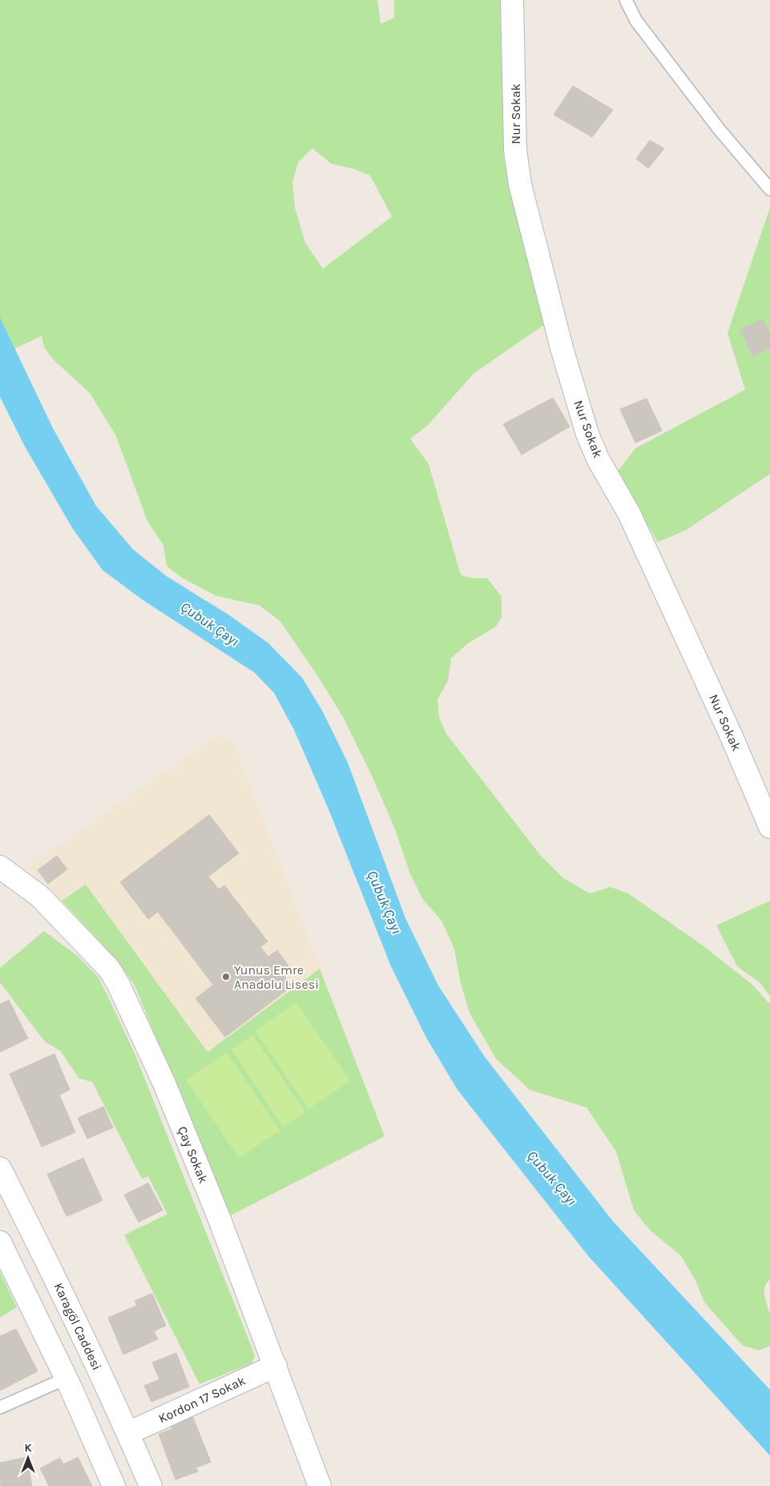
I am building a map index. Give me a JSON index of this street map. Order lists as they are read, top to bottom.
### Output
{
  "streets": {
    "street": [
      "Nur Sokak",
      "Çay Sokak",
      "Karagöl Caddesi",
      "Kordon 17 Sokak"
    ]
  },
  "crossings": [
    ["Çay Sokak", "Kordon 17 Sokak"],
    ["Karagöl Caddesi", "Kordon 17 Sokak"]
  ],
  "water": ["Çubuk Çayı"],
  "places": ["Yunus Emre Anadolu Lisesi"],
  "north": "top"
}
